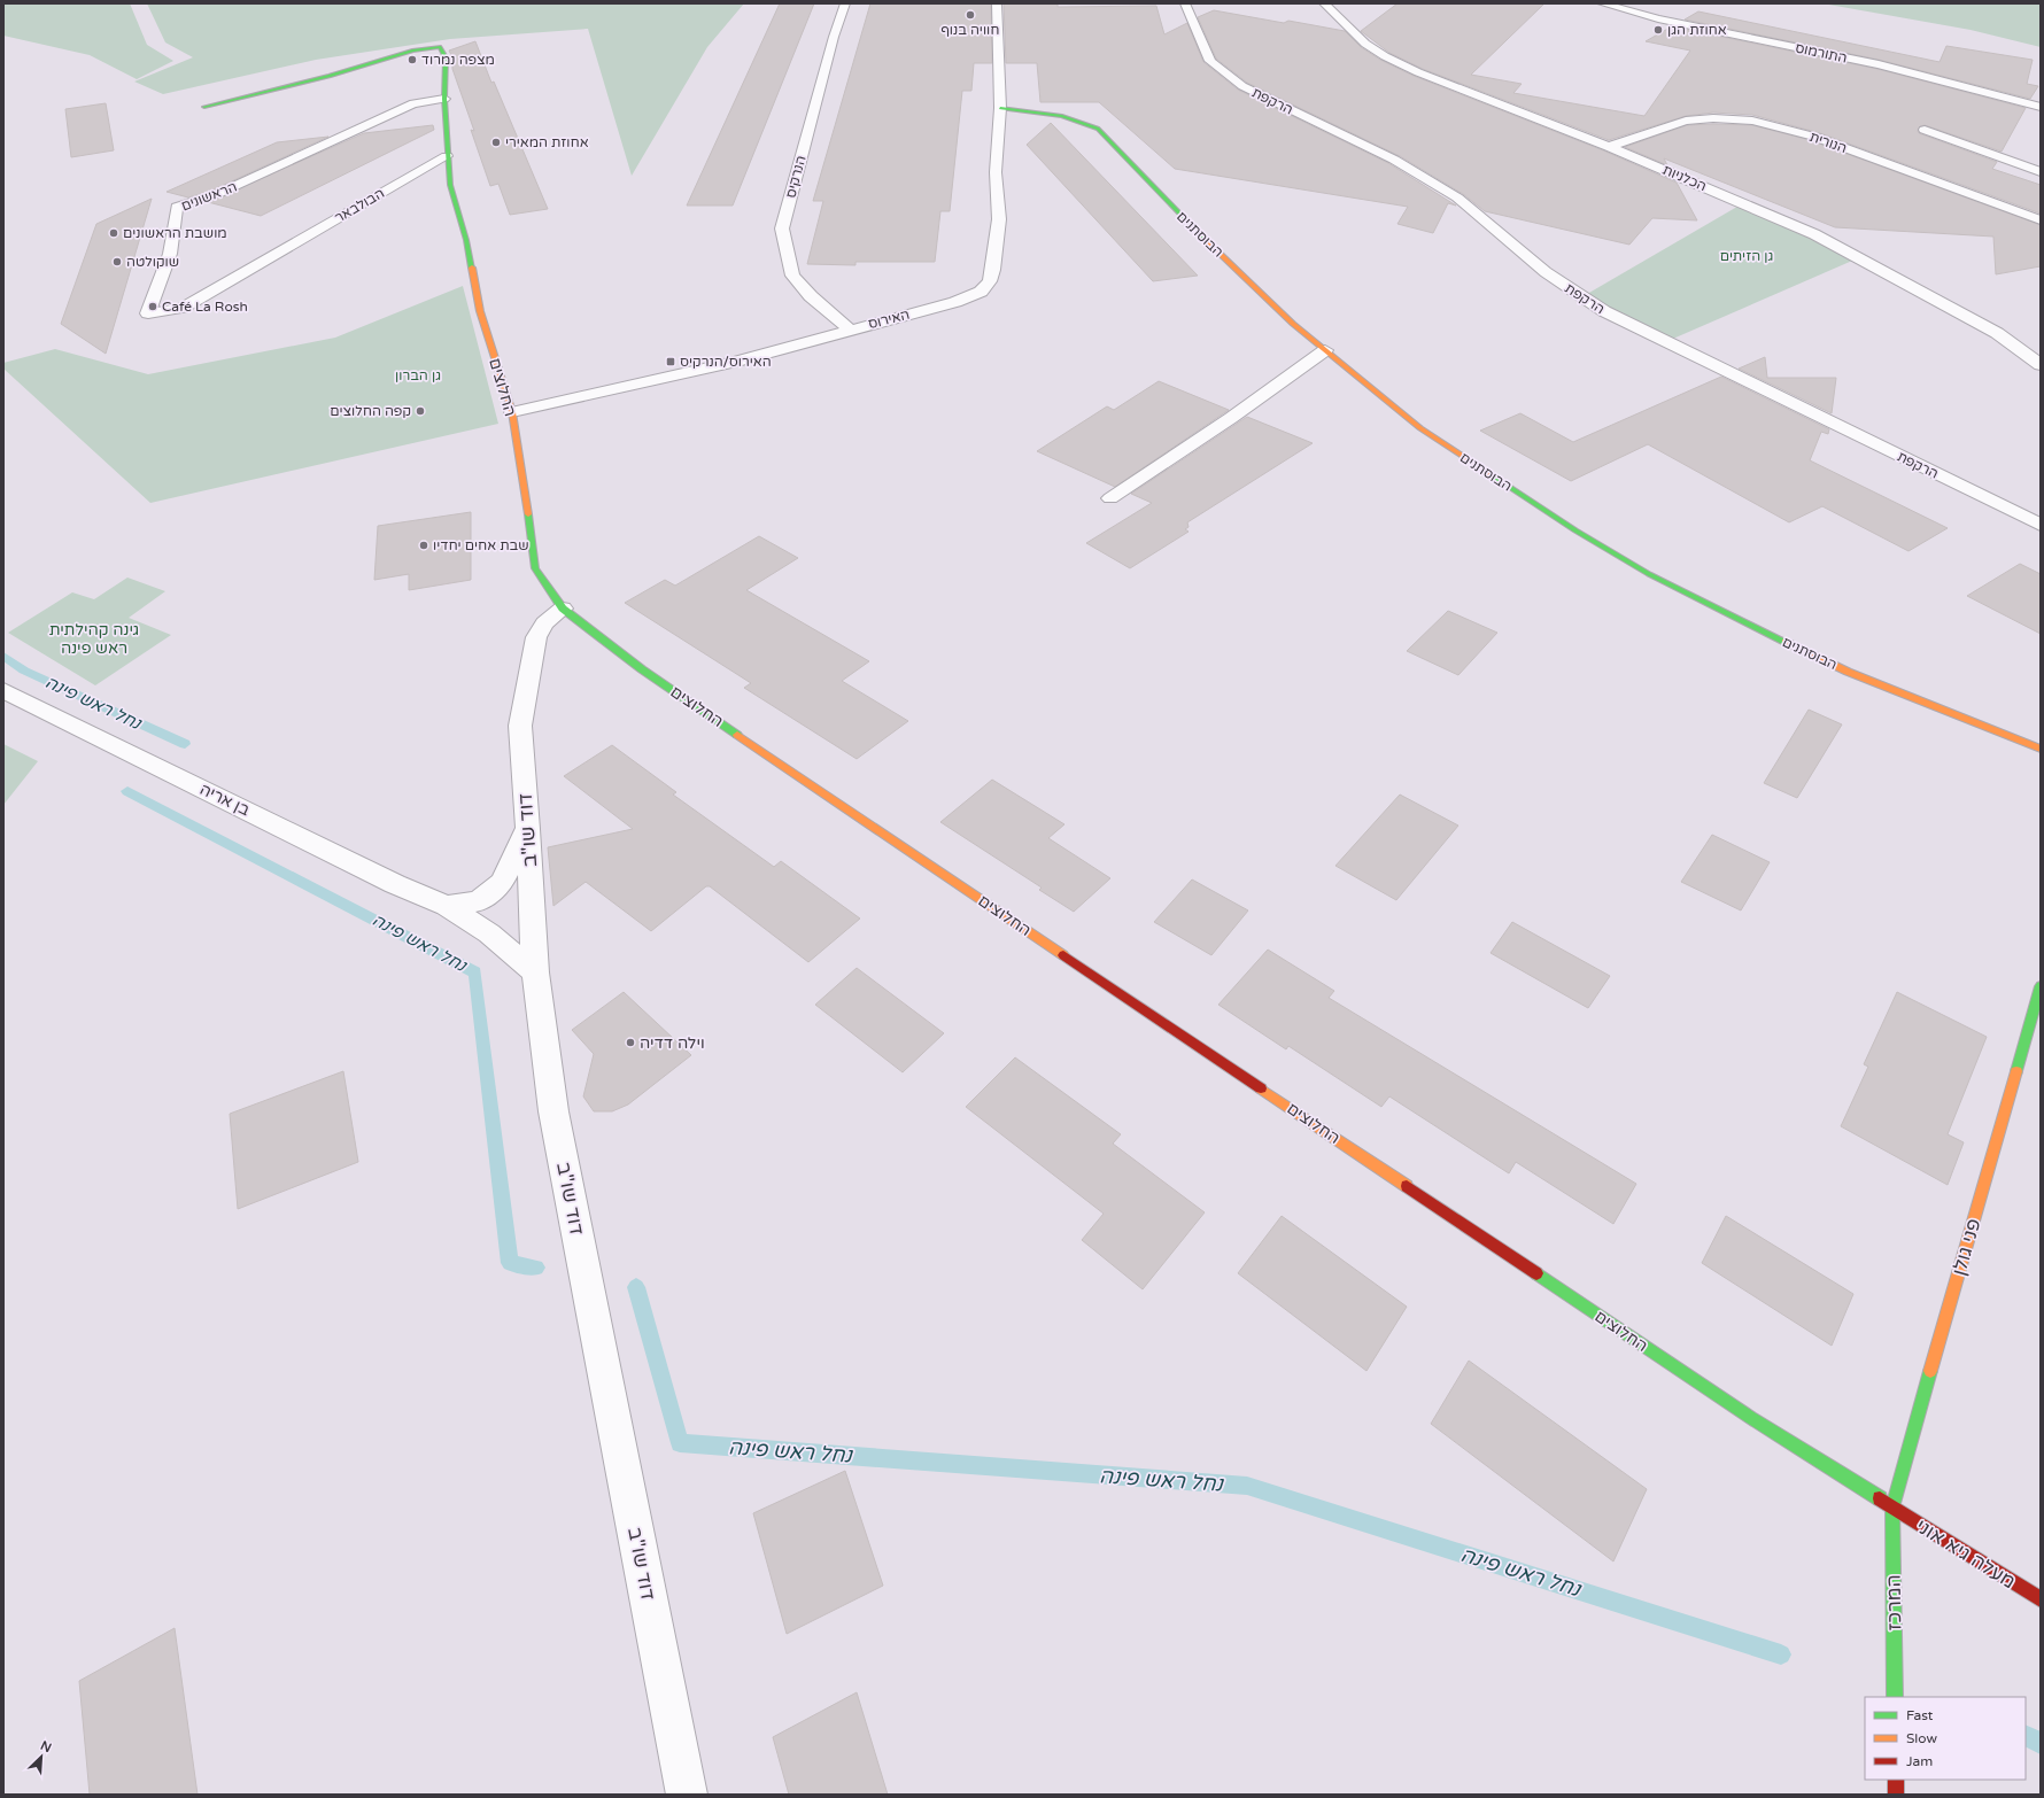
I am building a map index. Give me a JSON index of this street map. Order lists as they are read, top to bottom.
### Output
{
  "streets": {
    "street": [
      "התורמוס",
      "הרקפת",
      "הנורית",
      "הנרקיס",
      "הכלניות",
      "הראשונים",
      "הבולבאר",
      "הבוסתנים",
      "האירוס",
      "החלוצים",
      "בן אריה",
      "דוד שו\"ב",
      "פני גולן",
      "מעלה גיא אוני",
      "המרכז"
    ]
  },
  "crossings": [
    ["הנורית", "הכלניות"],
    ["הנרקיס", "האירוס"],
    ["הראשונים", "הבולבאר"],
    ["הראשונים", "החלוצים"],
    ["הבולבאר", "החלוצים"],
    ["הבוסתנים", "האירוס"],
    ["האירוס", "החלוצים"],
    ["החלוצים", "דוד שו\"ב"],
    ["החלוצים", "פני גולן"],
    ["החלוצים", "מעלה גיא אוני"],
    ["החלוצים", "המרכז"],
    ["בן אריה", "דוד שו\"ב"],
    ["פני גולן", "מעלה גיא אוני"],
    ["פני גולן", "המרכז"],
    ["מעלה גיא אוני", "המרכז"]
  ],
  "water": ["נחל ראש פינה"],
  "parks": ["גן הזיתים", "גן הברון", "גינה קהילתית ראש פינה"],
  "places": {
    "other": [
      "חוויה בנוף",
      "אחוזת הגן",
      "מצפה נמרוד",
      "אחוזת המאירי",
      "מושבת הראשונים",
      "שוקולטה",
      "Café La Rosh",
      "קפה החלוצים",
      "שבת אחים יחדיו",
      "וילה דדיה"
    ],
    "transit": ["האירוס/הנרקיס"]
  },
  "legend": ["Fast", "Slow", "Jam"],
  "north": "top right"
}
